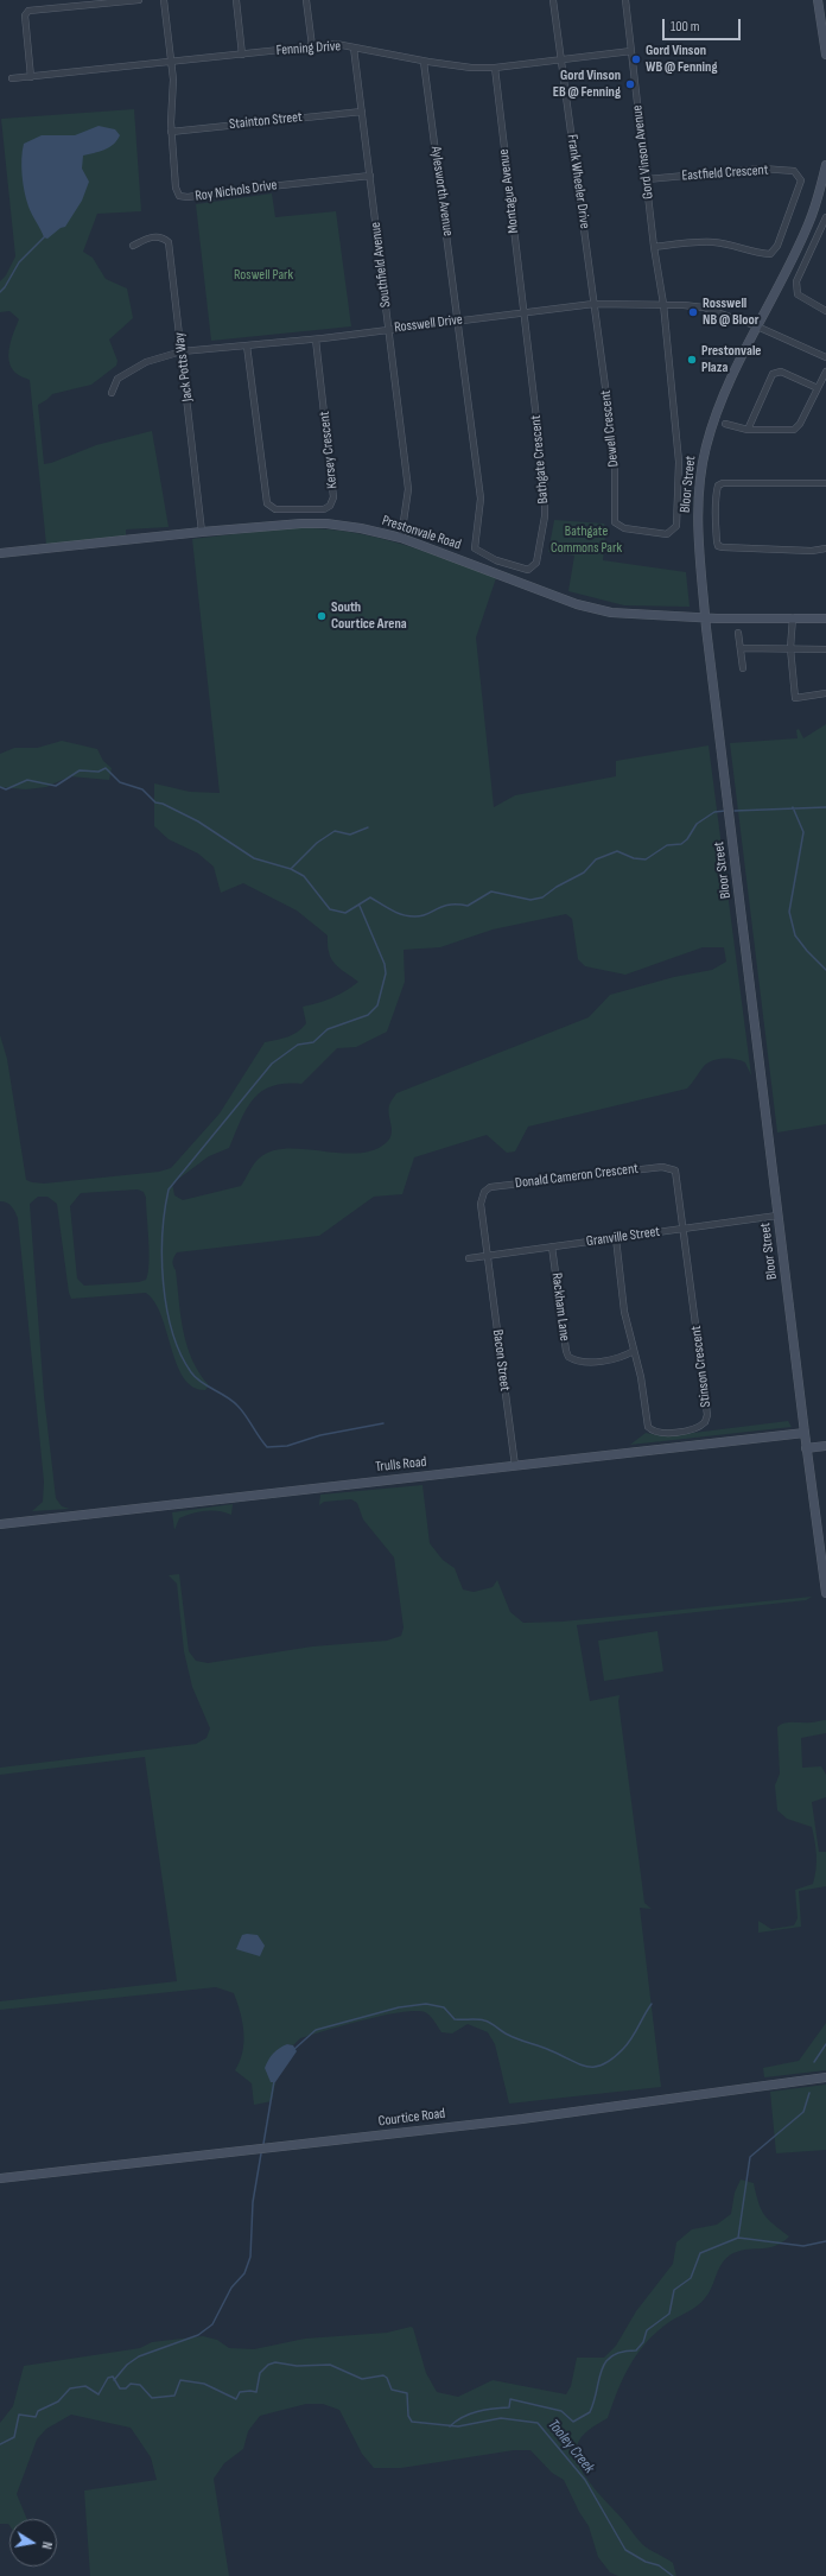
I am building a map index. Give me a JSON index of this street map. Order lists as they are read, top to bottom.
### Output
{
  "streets": {
    "main road": [
      "Bloor Street",
      "Prestonvale Road",
      "Trulls Road",
      "Courtice Road"
    ],
    "street": [
      "Fenning Drive",
      "Stainton Street",
      "Gord Vinson Avenue",
      "Eastfield Crescent",
      "Frank Wheeler Drive",
      "Roy Nichols Drive",
      "Aylesworth Avenue",
      "Montague Avenue",
      "Southfield Avenue",
      "Rosswell Drive",
      "Jack Potts Way",
      "Dewell Crescent",
      "Kersey Crescent",
      "Bathgate Crescent",
      "Donald Cameron Crescent",
      "Granville Street",
      "Rackham Lane",
      "Bacon Street",
      "Stinson Crescent"
    ]
  },
  "crossings": [
    ["Fenning Drive", "Gord Vinson Avenue"],
    ["Fenning Drive", "Frank Wheeler Drive"],
    ["Fenning Drive", "Roy Nichols Drive"],
    ["Fenning Drive", "Aylesworth Avenue"],
    ["Fenning Drive", "Montague Avenue"],
    ["Fenning Drive", "Southfield Avenue"],
    ["Stainton Street", "Roy Nichols Drive"],
    ["Stainton Street", "Southfield Avenue"],
    ["Gord Vinson Avenue", "Eastfield Crescent"],
    ["Gord Vinson Avenue", "Rosswell Drive"],
    ["Gord Vinson Avenue", "Dewell Crescent"],
    ["Frank Wheeler Drive", "Rosswell Drive"],
    ["Frank Wheeler Drive", "Dewell Crescent"],
    ["Roy Nichols Drive", "Southfield Avenue"],
    ["Aylesworth Avenue", "Rosswell Drive"],
    ["Aylesworth Avenue", "Bathgate Crescent"],
    ["Montague Avenue", "Rosswell Drive"],
    ["Montague Avenue", "Bathgate Crescent"],
    ["Southfield Avenue", "Rosswell Drive"],
    ["Southfield Avenue", "Prestonvale Road"],
    ["Rosswell Drive", "Jack Potts Way"],
    ["Rosswell Drive", "Dewell Crescent"],
    ["Rosswell Drive", "Kersey Crescent"],
    ["Rosswell Drive", "Bathgate Crescent"],
    ["Rosswell Drive", "Bloor Street"],
    ["Jack Potts Way", "Prestonvale Road"],
    ["Bloor Street", "Prestonvale Road"],
    ["Bloor Street", "Granville Street"],
    ["Bloor Street", "Trulls Road"],
    ["Donald Cameron Crescent", "Granville Street"],
    ["Donald Cameron Crescent", "Bacon Street"],
    ["Donald Cameron Crescent", "Stinson Crescent"],
    ["Granville Street", "Rackham Lane"],
    ["Granville Street", "Bacon Street"],
    ["Granville Street", "Stinson Crescent"],
    ["Rackham Lane", "Stinson Crescent"],
    ["Bacon Street", "Trulls Road"]
  ],
  "water": ["Tooley Creek"],
  "parks": ["Roswell Park", "Bathgate Commons Park"],
  "places": [
    "Gord Vinson WB @ Fenning",
    "Gord Vinson EB @ Fenning",
    "Rosswell NB @ Bloor",
    "Prestonvale Plaza",
    "South Courtice Arena"
  ],
  "scale_bar": "100 m",
  "north": "right"
}
